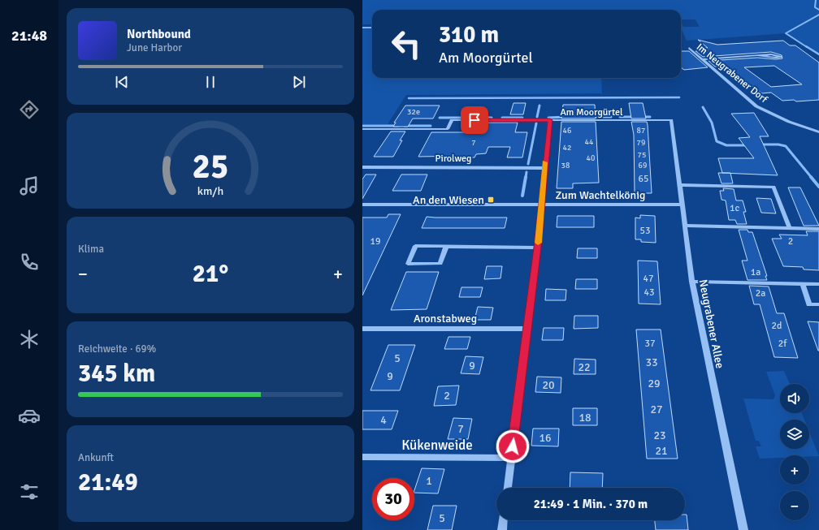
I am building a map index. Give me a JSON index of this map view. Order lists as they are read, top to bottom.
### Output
{
  "streets": {
    "street": [
      "Im Neugrabener Dorf",
      "Am Moorgürtel",
      "Pirolweg",
      "Zum Wachtelkönig",
      "Aronstabweg",
      "Neugrabener Allee",
      "Kükenweide"
    ]
  },
  "crossings": [
    ["Am Moorgürtel", "Neugrabener Allee"],
    ["Zum Wachtelkönig", "Neugrabener Allee"]
  ],
  "places": {
    "transit": ["An den Wiesen"]
  },
  "house_numbers": [
    "32e",
    "46",
    "87",
    "44",
    "7",
    "79",
    "42",
    "75",
    "40",
    "38",
    "69",
    "65",
    "1c",
    "53",
    "19",
    "2",
    "1a",
    "47",
    "43",
    "2a",
    "2d",
    "37",
    "2f",
    "5",
    "33",
    "9",
    "22",
    "9",
    "29",
    "20",
    "2",
    "27",
    "18",
    "4",
    "7",
    "23",
    "16",
    "21",
    "1",
    "5"
  ],
  "page": {
    "tabs": "21:48",
    "turn": ["310 m", "Am Moorgürtel"],
    "song": ["Northbound", "June Harbor"],
    "tile": [
      "Klima",
      ["Reichweite · 69%", "345 km"],
      ["Ankunft", "21:49"]
    ],
    "heat": ["−", "21°", "+"],
    "map_buttons": ["+", "−"],
    "limit": "30",
    "trip": "21:49 · 1 Min. · 370 m",
    "gauge": ["25", "km/h"]
  }
}
